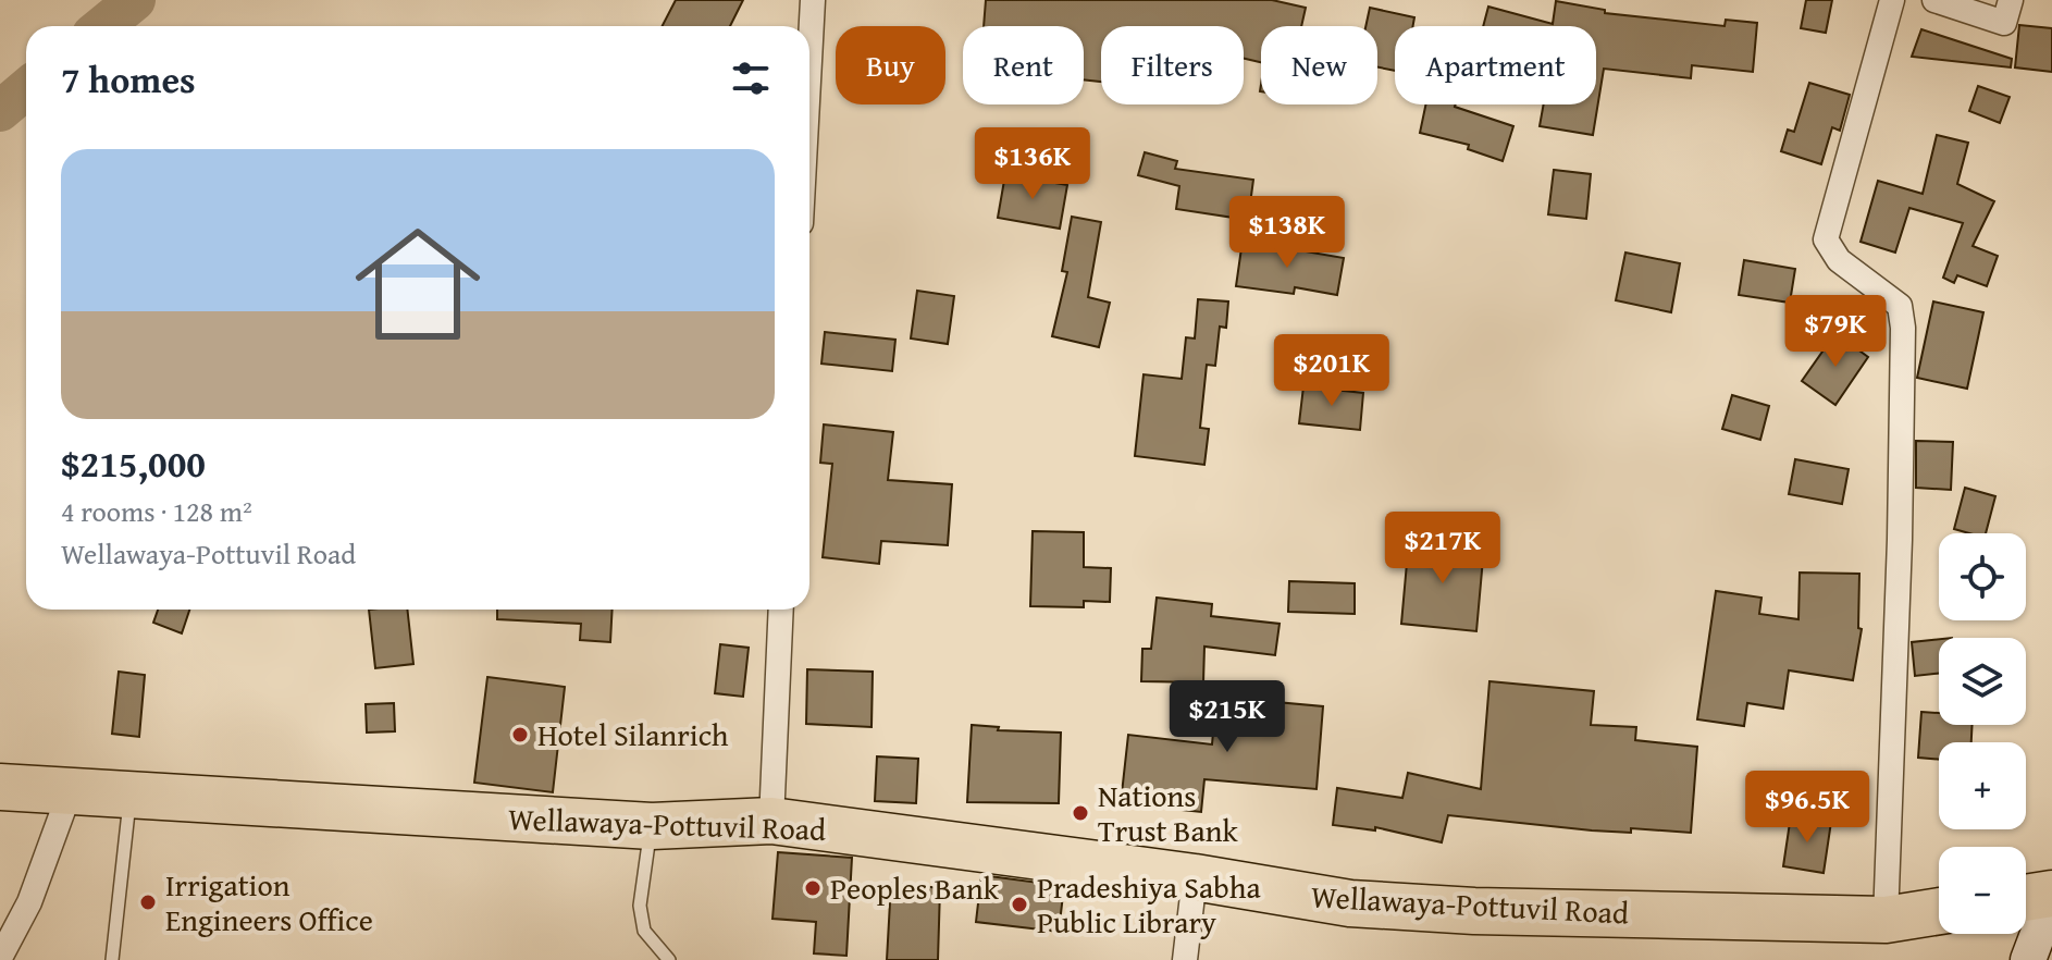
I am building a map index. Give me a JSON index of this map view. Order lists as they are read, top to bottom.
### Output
{
  "streets": {
    "highway": ["Wellawaya-Pottuvil Road"]
  },
  "places": [
    "Hotel Silanrich",
    "Nations Trust Bank",
    "Peoples Bank",
    "Irrigation Engineers Office",
    "Pradeshiya Sabha Public Library"
  ],
  "page": {
    "chip": [
      "Buy",
      "Rent",
      "Filters",
      "New",
      "Apartment"
    ],
    "heading": "7 homes",
    "price": [
      "$136K",
      "$138K",
      "$79K",
      "$201K",
      "$217K",
      "$215K",
      "$96.5K"
    ],
    "list": [
      {
        "name": "$215,000",
        "note": "4 rooms · 128 m² · Wellawaya-Pottuvil Road"
      }
    ],
    "map_buttons": ["+", "−"]
  }
}
